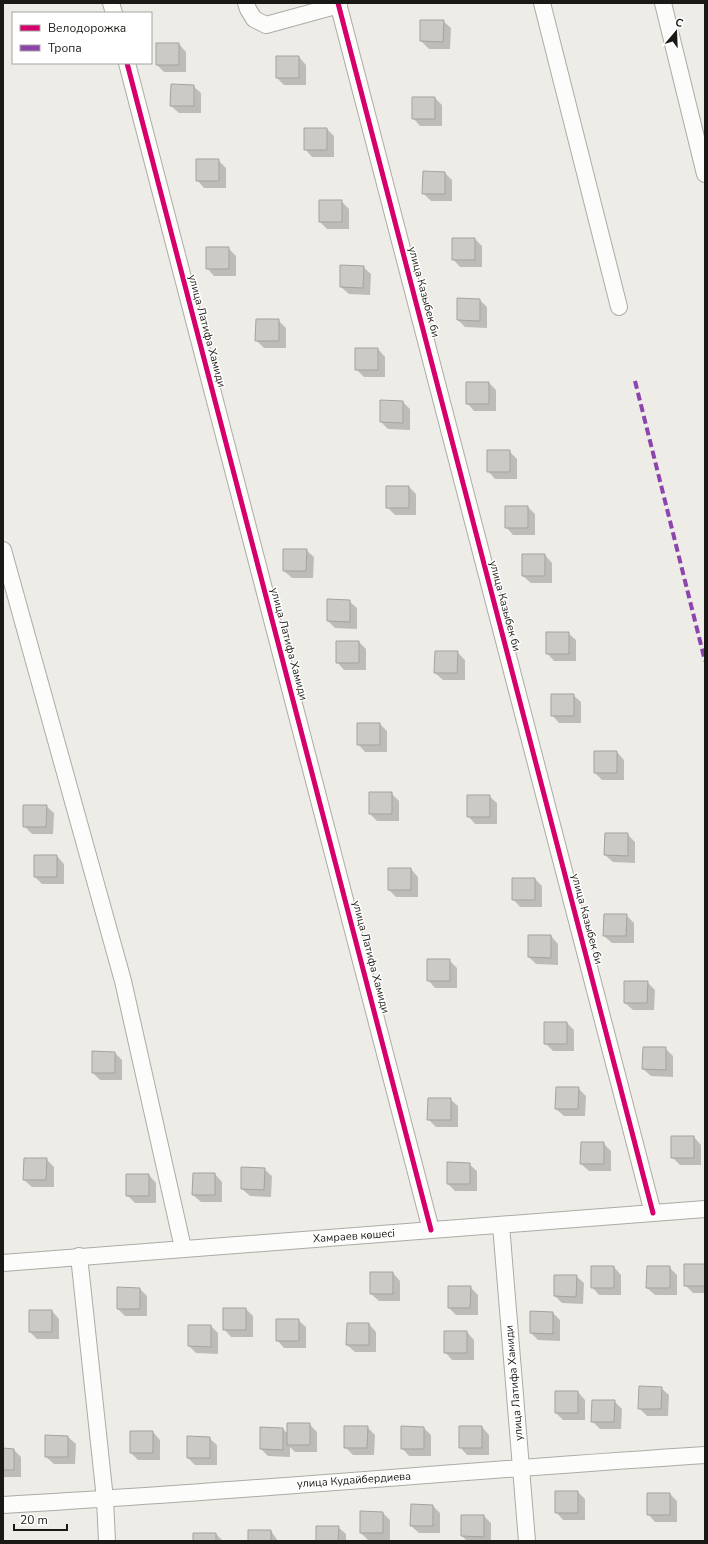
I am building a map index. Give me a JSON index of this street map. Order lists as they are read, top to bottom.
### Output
{
  "streets": {
    "street": [
      "улица Казыбек би",
      "улица Латифа Хамиди",
      "Хамраев көшесі",
      "улица Кудайбердиева"
    ]
  },
  "crossings": [
    ["улица Казыбек би", "Хамраев көшесі"],
    ["улица Латифа Хамиди", "Хамраев көшесі"],
    ["улица Латифа Хамиди", "улица Кудайбердиева"]
  ],
  "legend": ["Велодорожка", "Тропа"],
  "scale_bar": "20 m",
  "north": "top"
}
